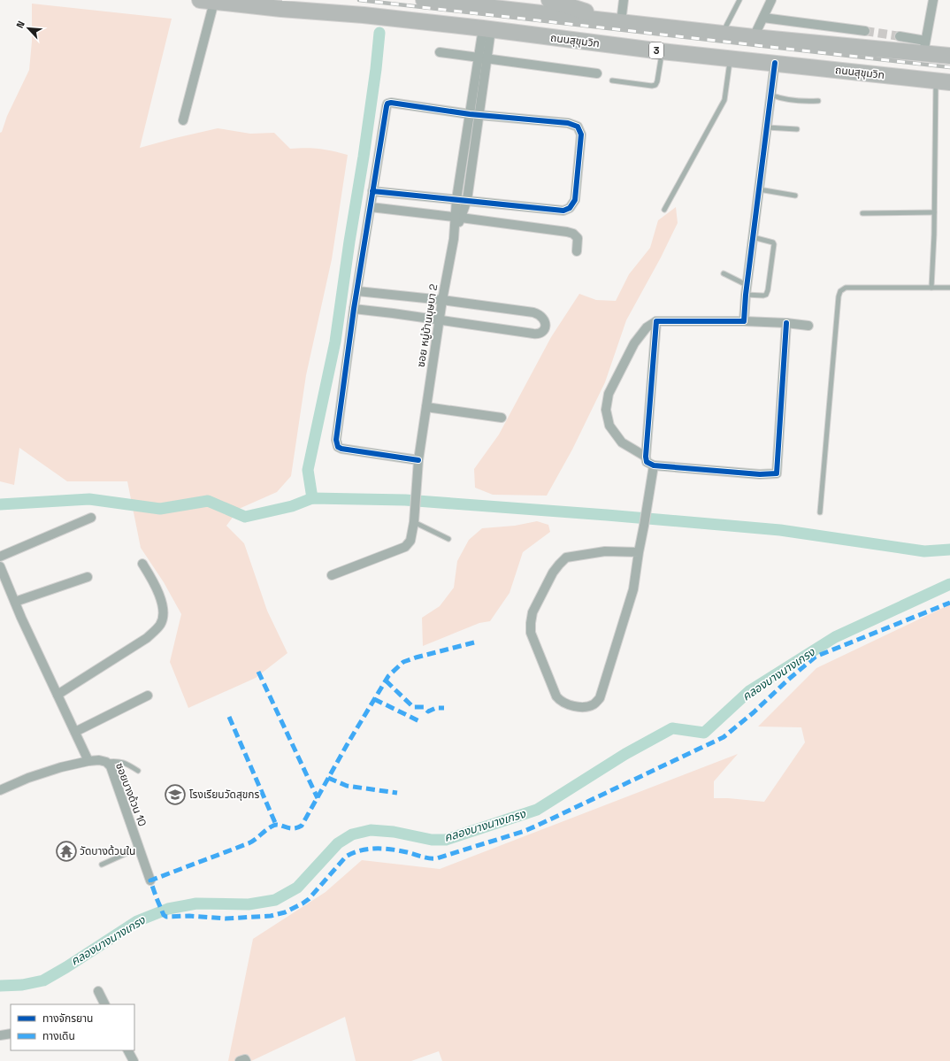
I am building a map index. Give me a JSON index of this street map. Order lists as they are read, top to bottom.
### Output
{
  "streets": {
    "highway": ["ถนนสุขุมวิท", "3"],
    "street": ["ซอย หมู่บ้านบุษบา 2", "ซอยบางด้วน 10"]
  },
  "water": ["คลองบางนางเกรง"],
  "places": {
    "school or university": ["โรงเรียนวัดสุขกร"],
    "temple": ["วัดบางด้วนใน"]
  },
  "legend": ["ทางจักรยาน", "ทางเดิน"],
  "north": "top left"
}
